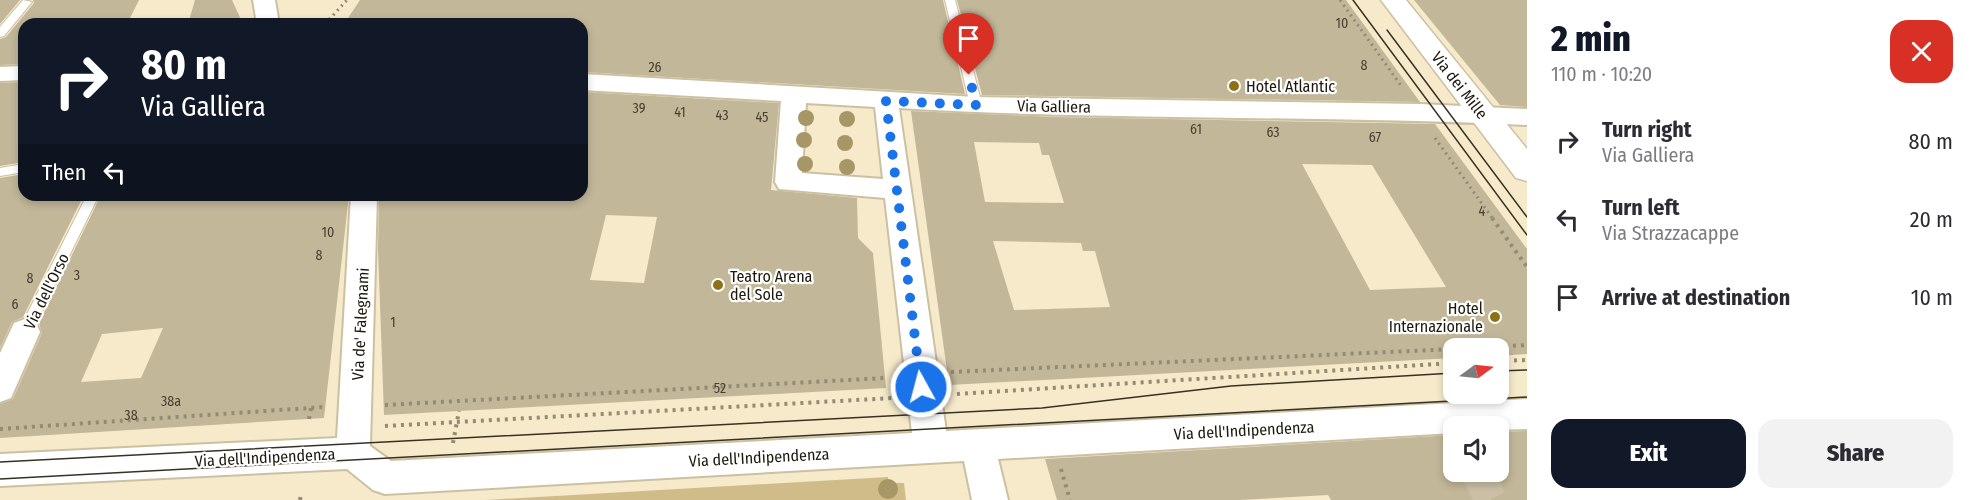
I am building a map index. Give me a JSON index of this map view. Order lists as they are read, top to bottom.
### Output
{
  "streets": {
    "street": [
      "Via dei Mille",
      "Via Galliera",
      "Via dell'Orso",
      "Via de' Falegnami",
      "Via dell'Indipendenza"
    ]
  },
  "crossings": [
    ["Via dei Mille", "Via Galliera"],
    ["Via de' Falegnami", "Via dell'Indipendenza"]
  ],
  "places": ["Hotel Atlantic", "Teatro Arena del Sole", "Hotel Internazionale"],
  "house_numbers": [
    "10",
    "8",
    "26",
    "39",
    "41",
    "43",
    "45",
    "61",
    "63",
    "67",
    "4",
    "10",
    "8",
    "3",
    "8",
    "6",
    "1",
    "52",
    "38a",
    "38"
  ],
  "north": "right",
  "page": {
    "heading": ["2 min", "110 m · 10:20"],
    "turn": ["80 m", "Via Galliera"],
    "list": [
      {
        "name": "Turn right",
        "note": "Via Galliera",
        "value": "80 m"
      },
      {
        "name": "Turn left",
        "note": "Via Strazzacappe",
        "value": "20 m"
      },
      {
        "name": "Arrive at destination",
        "value": "10 m"
      }
    ],
    "then": "Then",
    "buttons": ["Exit", "Share"]
  }
}
